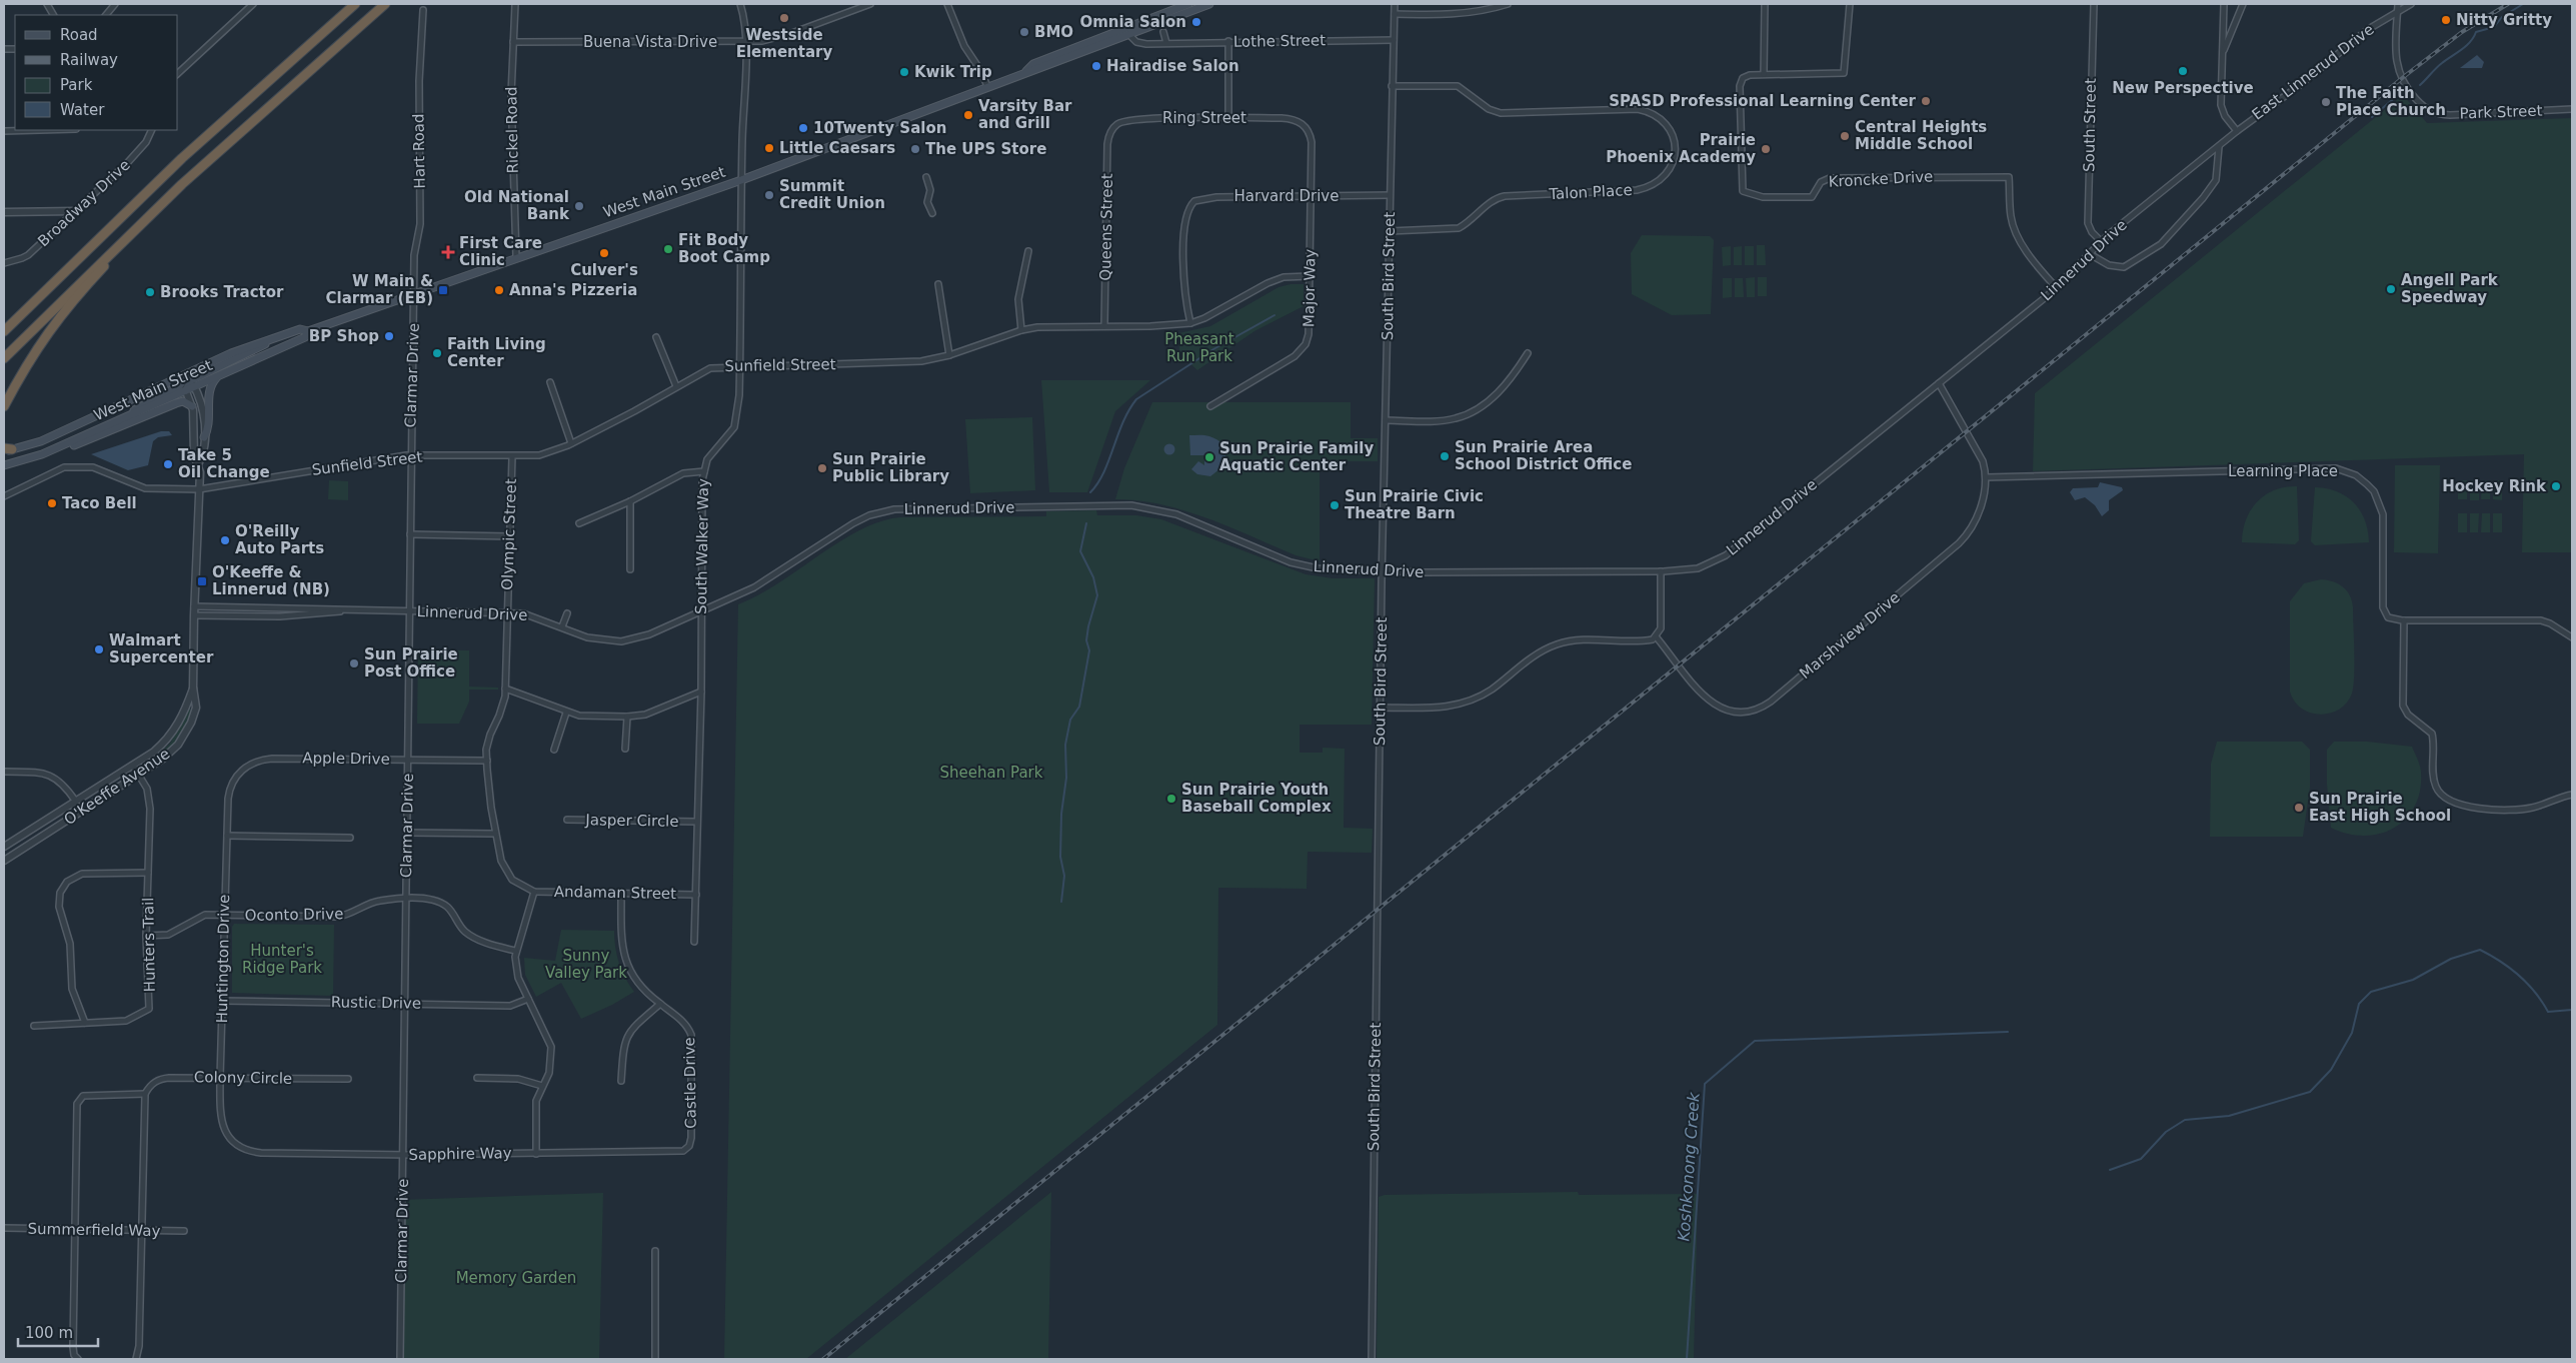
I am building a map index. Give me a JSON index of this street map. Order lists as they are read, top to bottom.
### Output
{
  "streets": {
    "main road": ["West Main Street"],
    "street": [
      "Lothe Street",
      "Buena Vista Drive",
      "East Linnerud Drive",
      "Park Street",
      "Ring Street",
      "South Street",
      "Rickel Road",
      "Hart Road",
      "Kroncke Drive",
      "Talon Place",
      "Harvard Drive",
      "Broadway Drive",
      "Queens Street",
      "Linnerud Drive",
      "South Bird Street",
      "Major Way",
      "Sunfield Street",
      "Clarmar Drive",
      "Learning Place",
      "Olympic Street",
      "South Walker Way",
      "Marshview Drive",
      "Apple Drive",
      "O'Keeffe Avenue",
      "Jasper Circle",
      "Andaman Street",
      "Oconto Drive",
      "Hunters Trail",
      "Huntington Drive",
      "Rustic Drive",
      "Colony Circle",
      "Castle Drive",
      "Sapphire Way",
      "Summerfield Way"
    ]
  },
  "crossings": [
    ["Lothe Street", "West Main Street"],
    ["Lothe Street", "South Bird Street"],
    ["Buena Vista Drive", "Rickel Road"],
    ["Buena Vista Drive", "South Walker Way"],
    ["East Linnerud Drive", "Park Street"],
    ["East Linnerud Drive", "Linnerud Drive"],
    ["Ring Street", "Queens Street"],
    ["Ring Street", "Major Way"],
    ["South Street", "Linnerud Drive"],
    ["Rickel Road", "West Main Street"],
    ["Hart Road", "West Main Street"],
    ["Hart Road", "Clarmar Drive"],
    ["Kroncke Drive", "Linnerud Drive"],
    ["West Main Street", "Clarmar Drive"],
    ["West Main Street", "South Walker Way"],
    ["West Main Street", "O'Keeffe Avenue"],
    ["Talon Place", "South Bird Street"],
    ["Harvard Drive", "South Bird Street"],
    ["Harvard Drive", "Major Way"],
    ["Harvard Drive", "Sunfield Street"],
    ["Queens Street", "Sunfield Street"],
    ["Linnerud Drive", "South Bird Street"],
    ["Linnerud Drive", "Clarmar Drive"],
    ["Linnerud Drive", "Olympic Street"],
    ["Linnerud Drive", "South Walker Way"],
    ["Linnerud Drive", "Marshview Drive"],
    ["Linnerud Drive", "O'Keeffe Avenue"],
    ["Major Way", "Sunfield Street"],
    ["Sunfield Street", "Clarmar Drive"],
    ["Sunfield Street", "Olympic Street"],
    ["Sunfield Street", "South Walker Way"],
    ["Sunfield Street", "O'Keeffe Avenue"],
    ["Clarmar Drive", "Apple Drive"],
    ["Clarmar Drive", "Oconto Drive"],
    ["Clarmar Drive", "Rustic Drive"],
    ["Clarmar Drive", "Sapphire Way"],
    ["Learning Place", "Marshview Drive"],
    ["Olympic Street", "Apple Drive"],
    ["Olympic Street", "Andaman Street"],
    ["South Walker Way", "Jasper Circle"],
    ["South Walker Way", "Andaman Street"],
    ["Apple Drive", "Huntington Drive"],
    ["O'Keeffe Avenue", "Hunters Trail"],
    ["Andaman Street", "Castle Drive"],
    ["Oconto Drive", "Hunters Trail"],
    ["Oconto Drive", "Huntington Drive"],
    ["Huntington Drive", "Rustic Drive"],
    ["Huntington Drive", "Colony Circle"],
    ["Huntington Drive", "Sapphire Way"],
    ["Castle Drive", "Sapphire Way"]
  ],
  "water": ["Koshkonong Creek"],
  "parks": [
    "Pheasant Run Park",
    "Sheehan Park",
    "Hunter's Ridge Park",
    "Sunny Valley Park",
    "Memory Garden"
  ],
  "places": {
    "other": [
      "Westside Elementary",
      "Nitty Gritty",
      "Omnia Salon",
      "BMO",
      "Hairadise Salon",
      "New Perspective",
      "Kwik Trip",
      "SPASD Professional Learning Center",
      "The Faith Place Church",
      "Varsity Bar and Grill",
      "10Twenty Salon",
      "Central Heights Middle School",
      "Little Caesars",
      "The UPS Store",
      "Prairie Phoenix Academy",
      "Summit Credit Union",
      "Old National Bank",
      "Fit Body Boot Camp",
      "Culver's",
      "Angell Park Speedway",
      "Anna's Pizzeria",
      "Brooks Tractor",
      "BP Shop",
      "Faith Living Center",
      "Sun Prairie Area School District Office",
      "Sun Prairie Family Aquatic Center",
      "Take 5 Oil Change",
      "Sun Prairie Public Library",
      "Hockey Rink",
      "Taco Bell",
      "Sun Prairie Civic Theatre Barn",
      "O'Reilly Auto Parts",
      "Walmart Supercenter",
      "Sun Prairie Post Office",
      "Sun Prairie Youth Baseball Complex",
      "Sun Prairie East High School"
    ],
    "health": ["First Care Clinic"],
    "transit": ["W Main & Clarmar (EB)", "O'Keeffe & Linnerud (NB)"]
  },
  "legend": [
    "Road",
    "Railway",
    "Park",
    "Water"
  ],
  "scale_bar": "100 m"
}
